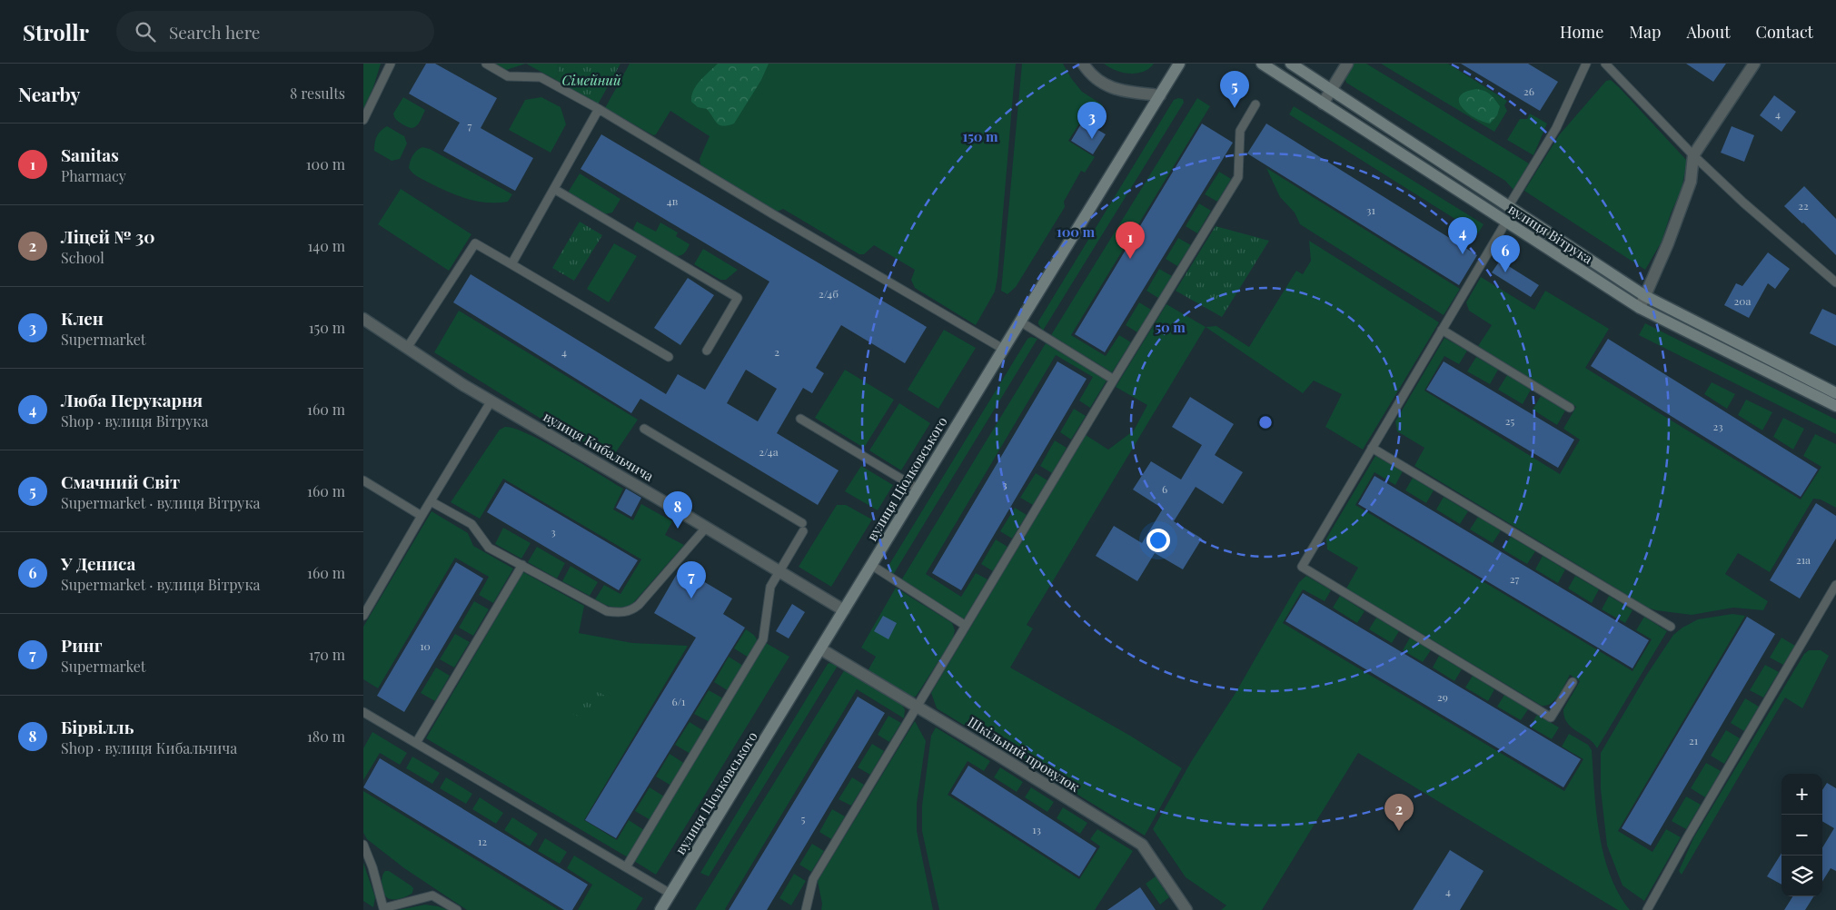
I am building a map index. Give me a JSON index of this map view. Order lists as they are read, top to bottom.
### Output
{
  "streets": {
    "main road": ["вулиця Вітрука", "вулиця Ціолковського"],
    "street": ["вулиця Кибальчича", "Шкільний провулок"]
  },
  "crossings": [
    ["вулиця Кибальчича", "вулиця Ціолковського"],
    ["вулиця Ціолковського", "Шкільний провулок"]
  ],
  "parks": ["Сімейний"],
  "house_numbers": [
    "26",
    "4",
    "7",
    "4в",
    "22",
    "31",
    "2/4б",
    "20а",
    "4",
    "2",
    "25",
    "23",
    "2/4а",
    "3",
    "6",
    "3",
    "21а",
    "27",
    "10",
    "29",
    "6/1",
    "21",
    "5",
    "13",
    "12",
    "4"
  ],
  "page": {
    "header": "Strollr",
    "search": "Search here",
    "nav": [
      "Home",
      "Map",
      "About",
      "Contact"
    ],
    "heading": ["Nearby", "8 results"],
    "pins": [
      "5",
      "3",
      "4",
      "1",
      "6",
      "8",
      "7",
      "2"
    ],
    "list": [
      {
        "mark": "1",
        "name": "Sanitas",
        "note": "Pharmacy",
        "value": "100 m"
      },
      {
        "mark": "2",
        "name": "Ліцей № 30",
        "note": "School",
        "value": "140 m"
      },
      {
        "mark": "3",
        "name": "Клен",
        "note": "Supermarket",
        "value": "150 m"
      },
      {
        "mark": "4",
        "name": "Люба Перукарня",
        "note": "Shop · вулиця Вітрука",
        "value": "160 m"
      },
      {
        "mark": "5",
        "name": "Смачний Світ",
        "note": "Supermarket · вулиця Вітрука",
        "value": "160 m"
      },
      {
        "mark": "6",
        "name": "У Дениса",
        "note": "Supermarket · вулиця Вітрука",
        "value": "160 m"
      },
      {
        "mark": "7",
        "name": "Ринг",
        "note": "Supermarket",
        "value": "170 m"
      },
      {
        "mark": "8",
        "name": "Бірвілль",
        "note": "Shop · вулиця Кибальчича",
        "value": "180 m"
      }
    ],
    "map_buttons": ["+", "−"]
  },
  "rings": ["150 m", "100 m", "50 m"]
}
